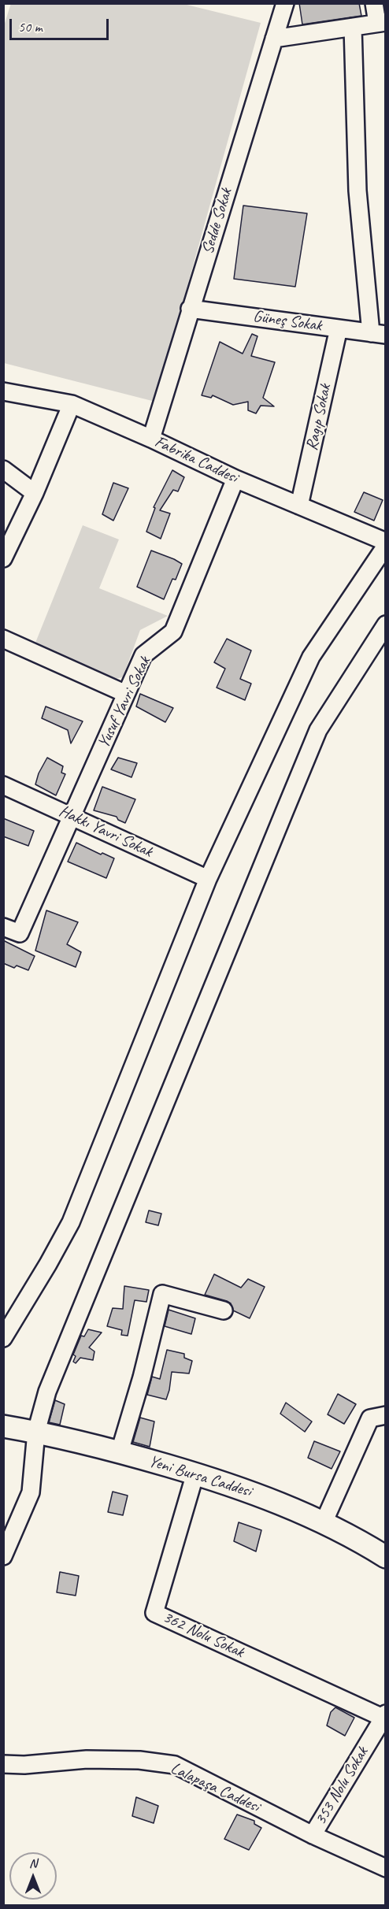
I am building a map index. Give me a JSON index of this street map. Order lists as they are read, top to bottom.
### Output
{
  "streets": {
    "main road": ["Yeni Bursa Caddesi"],
    "street": [
      "Sedde Sokak",
      "Güneş Sokak",
      "Ragıp Sokak",
      "Fabrika Caddesi",
      "Yusuf Yavri Sokak",
      "Hakkı Yavri Sokak",
      "362 Nolu Sokak",
      "353 Nolu Sokak",
      "Lalapaşa Caddesi"
    ]
  },
  "crossings": [
    ["Sedde Sokak", "Güneş Sokak"],
    ["Sedde Sokak", "Fabrika Caddesi"],
    ["Güneş Sokak", "Ragıp Sokak"],
    ["Ragıp Sokak", "Fabrika Caddesi"],
    ["Fabrika Caddesi", "Yusuf Yavri Sokak"],
    ["Yusuf Yavri Sokak", "Hakkı Yavri Sokak"],
    ["Yeni Bursa Caddesi", "362 Nolu Sokak"],
    ["362 Nolu Sokak", "353 Nolu Sokak"],
    ["353 Nolu Sokak", "Lalapaşa Caddesi"]
  ],
  "scale_bar": "50 m",
  "north": "top"
}
